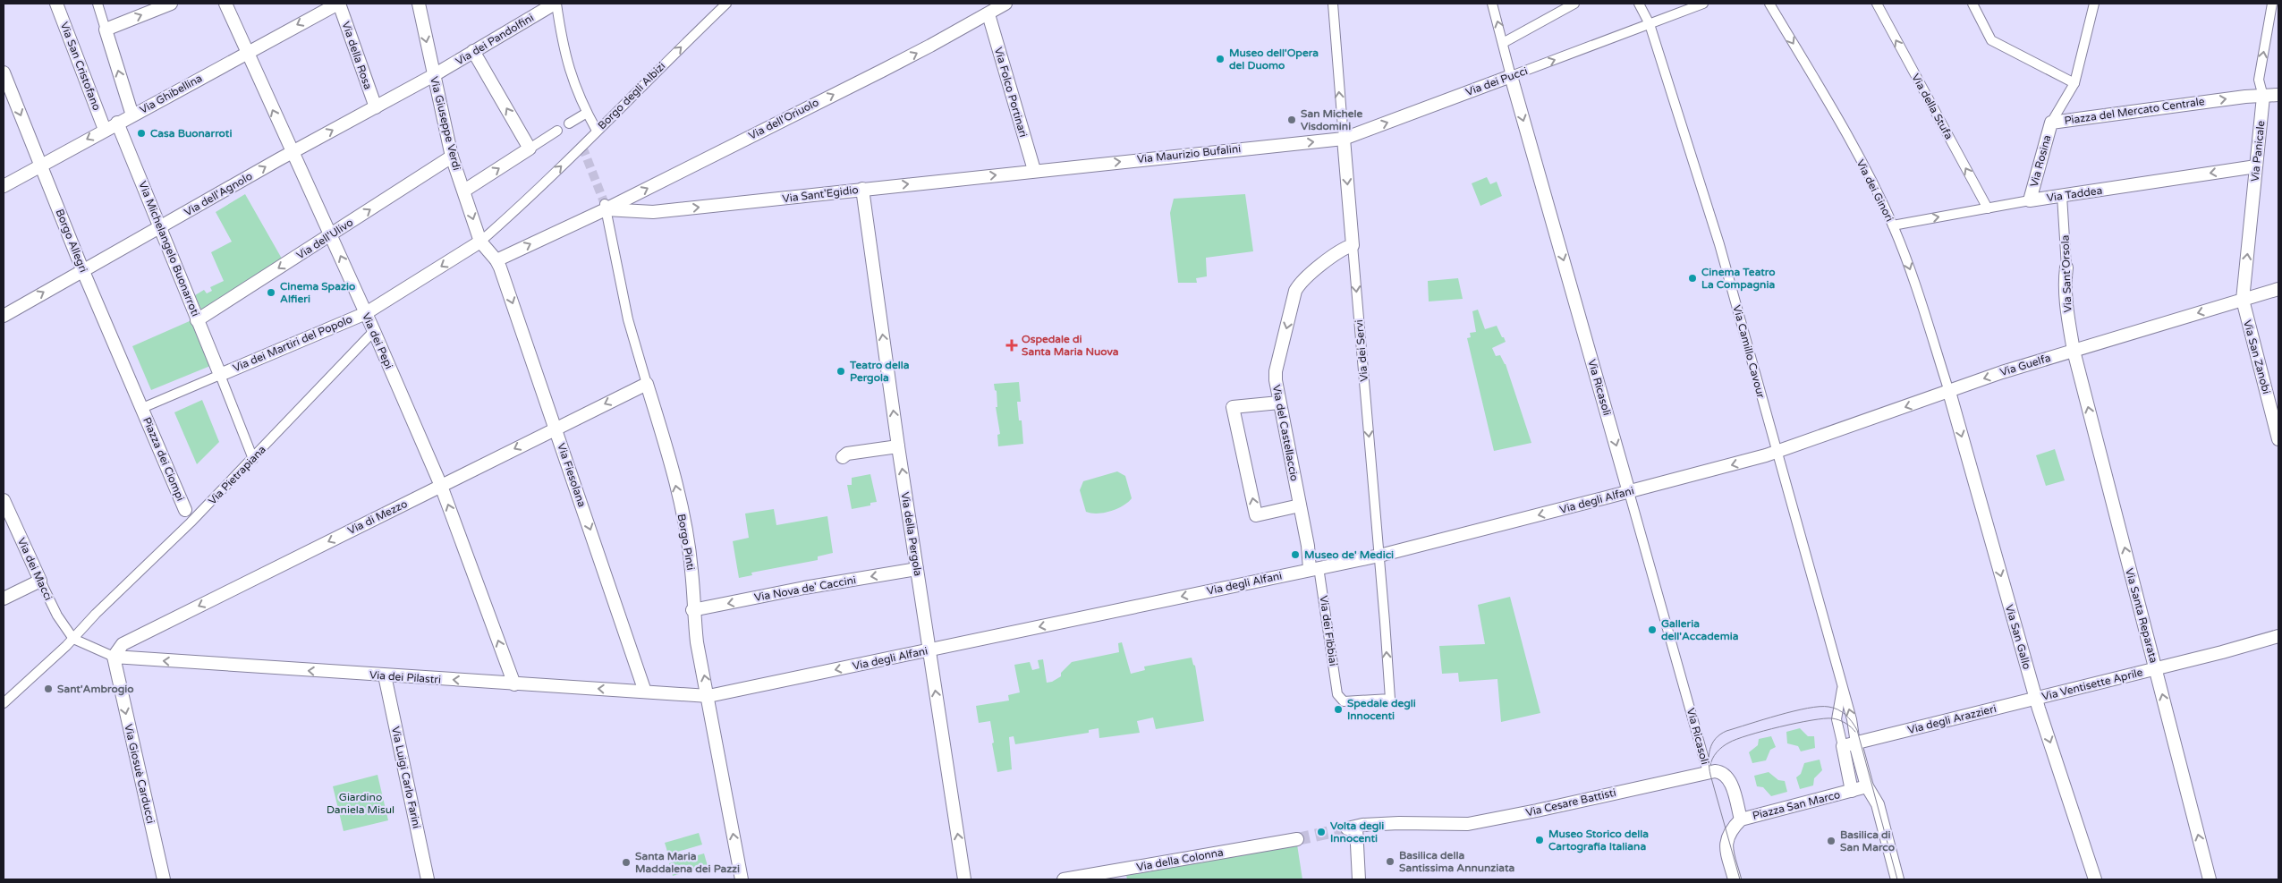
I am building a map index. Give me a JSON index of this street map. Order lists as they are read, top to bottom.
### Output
{
  "streets": {
    "street": [
      "Via dei Pandolfini",
      "Via della Rosa",
      "Via San Cristofano",
      "Via dei Pucci",
      "Via Folco Portinari",
      "Via Ghibellina",
      "Borgo degli Albizi",
      "Via della Stufa",
      "Piazza del Mercato Centrale",
      "Via dell'Oriuolo",
      "Via Giuseppe Verdi",
      "Via Panicale",
      "Via Maurizio Bufalini",
      "Via Rosina",
      "Via dei Ginori",
      "Via dell'Agnolo",
      "Via Sant'Egidio",
      "Via Taddea",
      "Via dell'Ulivo",
      "Borgo Allegri",
      "Via Michelangelo Buonarroti",
      "Via Sant'Orsola",
      "Via dei Pepi",
      "Via dei Martiri del Popolo",
      "Via dei Servi",
      "Via Camillo Cavour",
      "Via San Zanobi",
      "Via Guelfa",
      "Via Ricasoli",
      "Via del Castellaccio",
      "Piazza dei Ciompi",
      "Via Pietrapiana",
      "Via Fiesolana",
      "Via degli Alfani",
      "Via di Mezzo",
      "Via della Pergola",
      "Borgo Pinti",
      "Via dei Macci",
      "Via Nova de' Caccini",
      "Via Santa Reparata",
      "Via dei Fibbiai",
      "Via San Gallo",
      "Via dei Pilastri",
      "Via Ventisette Aprile",
      "Via degli Arazzieri",
      "Via Giosuè Carducci",
      "Via Luigi Carlo Farini",
      "Via Cesare Battisti",
      "Piazza San Marco",
      "Via della Colonna"
    ]
  },
  "crossings": [
    ["Via dei Pandolfini", "Via Giuseppe Verdi"],
    ["Via dei Pandolfini", "Via dell'Agnolo"],
    ["Via della Rosa", "Via Ghibellina"],
    ["Via della Rosa", "Via dell'Agnolo"],
    ["Via San Cristofano", "Via Ghibellina"],
    ["Via dei Pucci", "Via Maurizio Bufalini"],
    ["Via dei Pucci", "Via dei Servi"],
    ["Via dei Pucci", "Via Camillo Cavour"],
    ["Via dei Pucci", "Via Ricasoli"],
    ["Via Folco Portinari", "Via dell'Oriuolo"],
    ["Via Folco Portinari", "Via Maurizio Bufalini"],
    ["Via Folco Portinari", "Via Sant'Egidio"],
    ["Via Ghibellina", "Borgo Allegri"],
    ["Via Ghibellina", "Via Michelangelo Buonarroti"],
    ["Via Ghibellina", "Via dei Pepi"],
    ["Borgo degli Albizi", "Via Giuseppe Verdi"],
    ["Via della Stufa", "Via Taddea"],
    ["Piazza del Mercato Centrale", "Via Panicale"],
    ["Piazza del Mercato Centrale", "Via Rosina"],
    ["Via dell'Oriuolo", "Via Sant'Egidio"],
    ["Via dell'Oriuolo", "Via Fiesolana"],
    ["Via dell'Oriuolo", "Borgo Pinti"],
    ["Via Giuseppe Verdi", "Via dell'Agnolo"],
    ["Via Giuseppe Verdi", "Via dell'Ulivo"],
    ["Via Panicale", "Via Taddea"],
    ["Via Panicale", "Via San Zanobi"],
    ["Via Panicale", "Via Guelfa"],
    ["Via Maurizio Bufalini", "Via Sant'Egidio"],
    ["Via Maurizio Bufalini", "Via dei Servi"],
    ["Via Rosina", "Via Taddea"],
    ["Via dei Ginori", "Via Taddea"],
    ["Via dei Ginori", "Via Guelfa"],
    ["Via dei Ginori", "Via San Gallo"],
    ["Via dell'Agnolo", "Borgo Allegri"],
    ["Via dell'Agnolo", "Via Michelangelo Buonarroti"],
    ["Via dell'Agnolo", "Via dei Pepi"],
    ["Via Sant'Egidio", "Via della Pergola"],
    ["Via Sant'Egidio", "Borgo Pinti"],
    ["Via Taddea", "Via Sant'Orsola"],
    ["Via dell'Ulivo", "Via Michelangelo Buonarroti"],
    ["Via dell'Ulivo", "Via dei Pepi"],
    ["Borgo Allegri", "Piazza dei Ciompi"],
    ["Via Michelangelo Buonarroti", "Via dei Martiri del Popolo"],
    ["Via Michelangelo Buonarroti", "Piazza dei Ciompi"],
    ["Via Sant'Orsola", "Via Guelfa"],
    ["Via Sant'Orsola", "Via Santa Reparata"],
    ["Via dei Pepi", "Via dei Martiri del Popolo"],
    ["Via dei Pepi", "Via Pietrapiana"],
    ["Via dei Pepi", "Via di Mezzo"],
    ["Via dei Pepi", "Via dei Pilastri"],
    ["Via dei Martiri del Popolo", "Piazza dei Ciompi"],
    ["Via dei Servi", "Via del Castellaccio"],
    ["Via dei Servi", "Via degli Alfani"],
    ["Via dei Servi", "Via dei Fibbiai"],
    ["Via Camillo Cavour", "Via Guelfa"],
    ["Via Camillo Cavour", "Via degli Alfani"],
    ["Via Camillo Cavour", "Piazza San Marco"],
    ["Via San Zanobi", "Via Guelfa"],
    ["Via Guelfa", "Via degli Alfani"],
    ["Via Guelfa", "Via Santa Reparata"],
    ["Via Guelfa", "Via San Gallo"],
    ["Via Ricasoli", "Via degli Alfani"],
    ["Via Ricasoli", "Via Cesare Battisti"],
    ["Via Ricasoli", "Piazza San Marco"],
    ["Via del Castellaccio", "Via degli Alfani"],
    ["Via del Castellaccio", "Via dei Fibbiai"],
    ["Piazza dei Ciompi", "Via Pietrapiana"],
    ["Via Pietrapiana", "Via dei Macci"],
    ["Via Fiesolana", "Via di Mezzo"],
    ["Via Fiesolana", "Via dei Pilastri"],
    ["Via degli Alfani", "Via della Pergola"],
    ["Via degli Alfani", "Borgo Pinti"],
    ["Via degli Alfani", "Via dei Fibbiai"],
    ["Via degli Alfani", "Via dei Pilastri"],
    ["Via di Mezzo", "Borgo Pinti"],
    ["Via di Mezzo", "Via dei Pilastri"],
    ["Via di Mezzo", "Via Giosuè Carducci"],
    ["Via della Pergola", "Via Nova de' Caccini"],
    ["Borgo Pinti", "Via Nova de' Caccini"],
    ["Borgo Pinti", "Via dei Pilastri"],
    ["Via Santa Reparata", "Via Ventisette Aprile"],
    ["Via San Gallo", "Via Ventisette Aprile"],
    ["Via San Gallo", "Via degli Arazzieri"],
    ["Via dei Pilastri", "Via Giosuè Carducci"],
    ["Via dei Pilastri", "Via Luigi Carlo Farini"],
    ["Via Ventisette Aprile", "Via degli Arazzieri"],
    ["Via degli Arazzieri", "Piazza San Marco"],
    ["Via Cesare Battisti", "Piazza San Marco"]
  ],
  "one_way": [
    "Via dei Pucci",
    "Via Ghibellina",
    "Via della Stufa",
    "Piazza del Mercato Centrale",
    "Via dell'Oriuolo",
    "Via Giuseppe Verdi",
    "Via Panicale",
    "Via Maurizio Bufalini",
    "Via dei Ginori",
    "Via dell'Agnolo",
    "Via Sant'Egidio",
    "Via dei Pepi",
    "Via Guelfa",
    "Via Ricasoli",
    "Via del Castellaccio",
    "Via Fiesolana",
    "Via degli Alfani",
    "Via di Mezzo",
    "Via della Pergola",
    "Borgo Pinti",
    "Via Nova de' Caccini",
    "Via Santa Reparata",
    "Via San Gallo",
    "Via dei Pilastri",
    "Via Giosuè Carducci"
  ],
  "parks": ["Giardino Daniela Misul"],
  "places": {
    "other": [
      "Museo dell'Opera del Duomo",
      "San Michele Visdomini",
      "Casa Buonarroti",
      "Cinema Teatro La Compagnia",
      "Cinema Spazio Alfieri",
      "Teatro della Pergola",
      "Museo de' Medici",
      "Galleria dell'Accademia",
      "Sant'Ambrogio",
      "Spedale degli Innocenti",
      "Volta degli Innocenti",
      "Museo Storico della Cartografia Italiana",
      "Basilica di San Marco",
      "Basilica della Santissima Annunziata",
      "Santa Maria Maddalena dei Pazzi"
    ],
    "health": ["Ospedale di Santa Maria Nuova"]
  }
}
